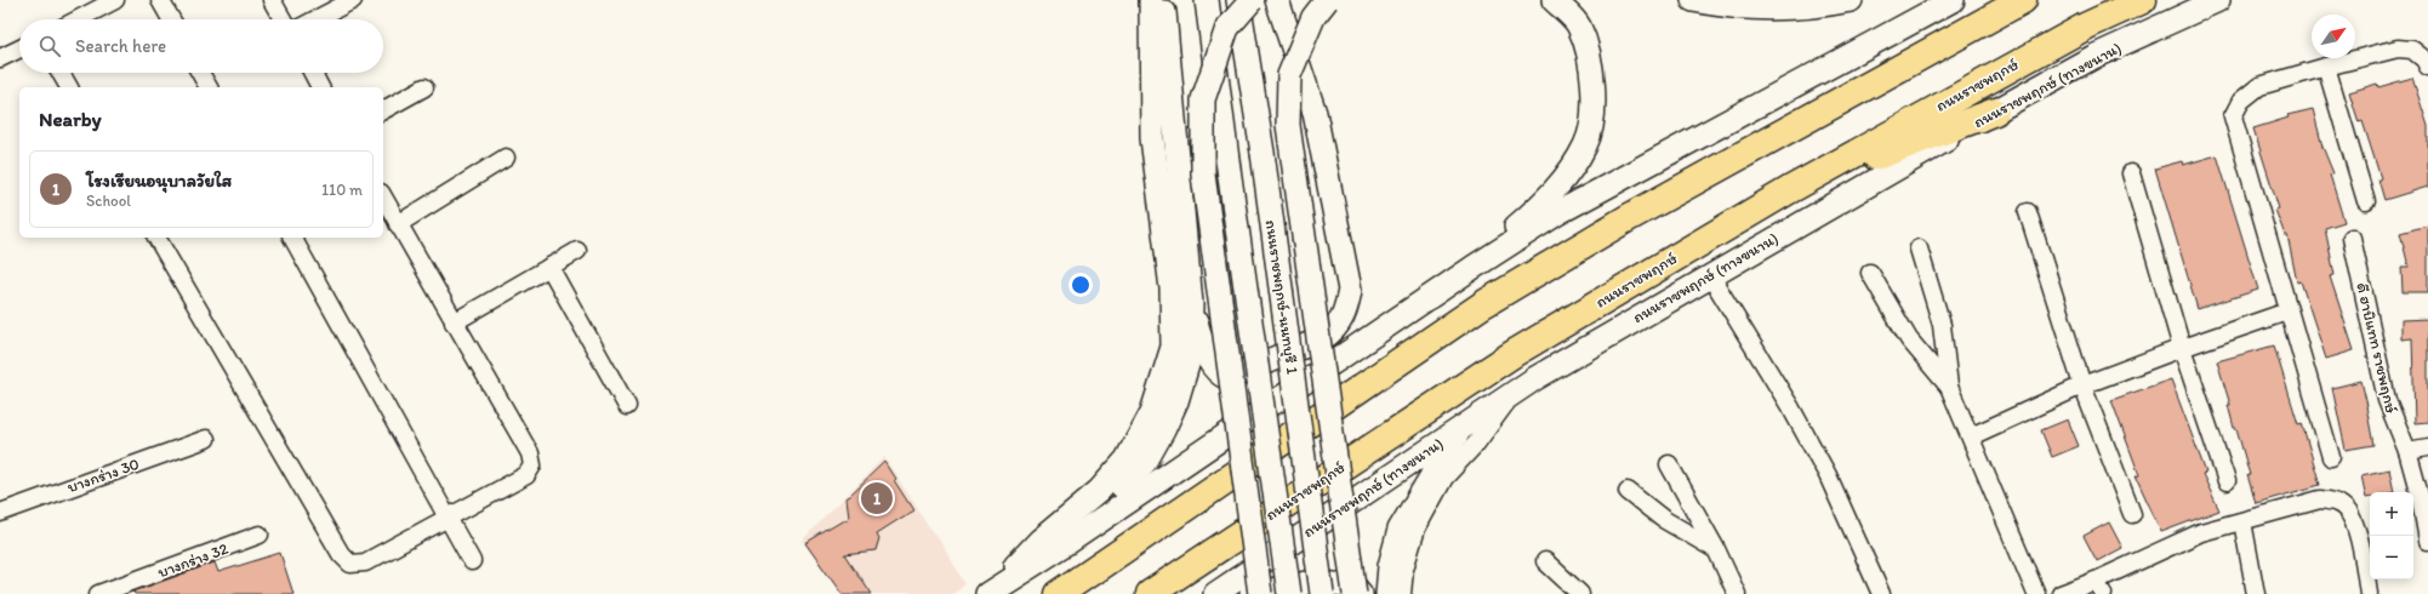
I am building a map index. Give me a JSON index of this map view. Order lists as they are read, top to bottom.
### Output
{
  "streets": {
    "main road": ["ถนนราชพฤกษ์", "ถนนราชพฤกษ์ (ทางขนาน)", "ถนนราชพฤกษ์-นนทบุรี 1"],
    "street": ["ดี ฮาบิแทท ราชพฤกษ์", "บางกร่าง 30", "บางกร่าง 32"]
  },
  "north": "top right",
  "page": {
    "search": "Search here",
    "heading": "Nearby",
    "list": [
      {
        "mark": "1",
        "name": "โรงเรียนอนุบาลวัยใส",
        "note": "School",
        "value": "110 m"
      }
    ],
    "pins": "1",
    "map_buttons": ["+", "−"]
  }
}
